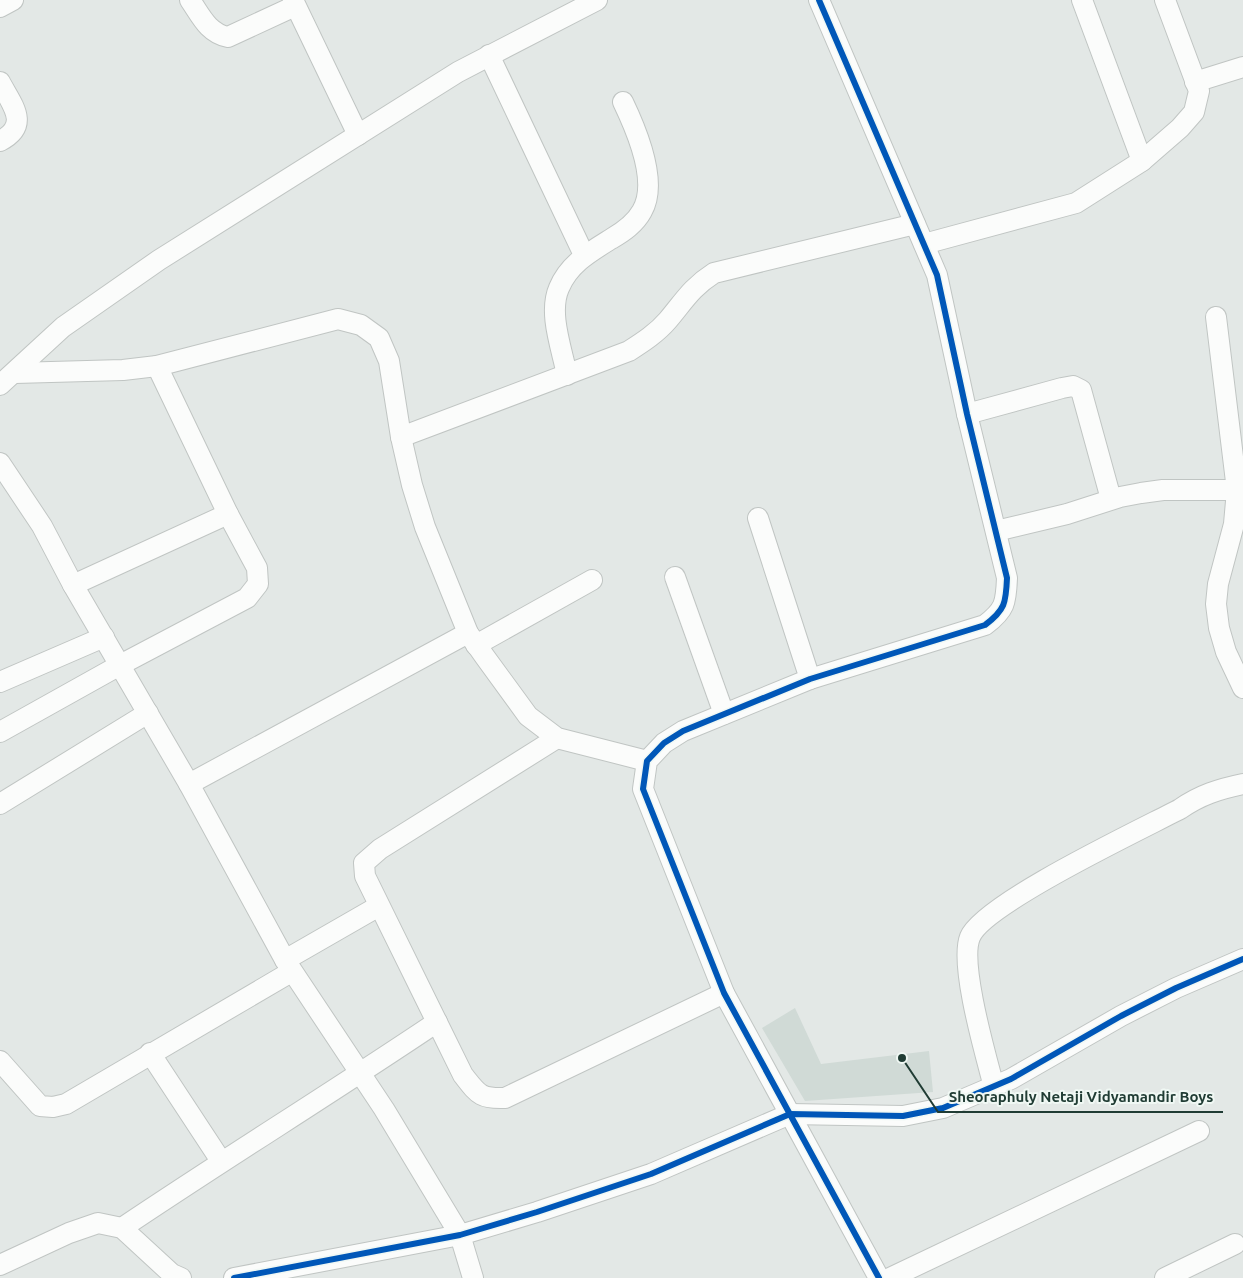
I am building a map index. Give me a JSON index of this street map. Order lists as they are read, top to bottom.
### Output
{
  "places": ["Sheoraphuly Netaji Vidyamandir Boys"]
}
